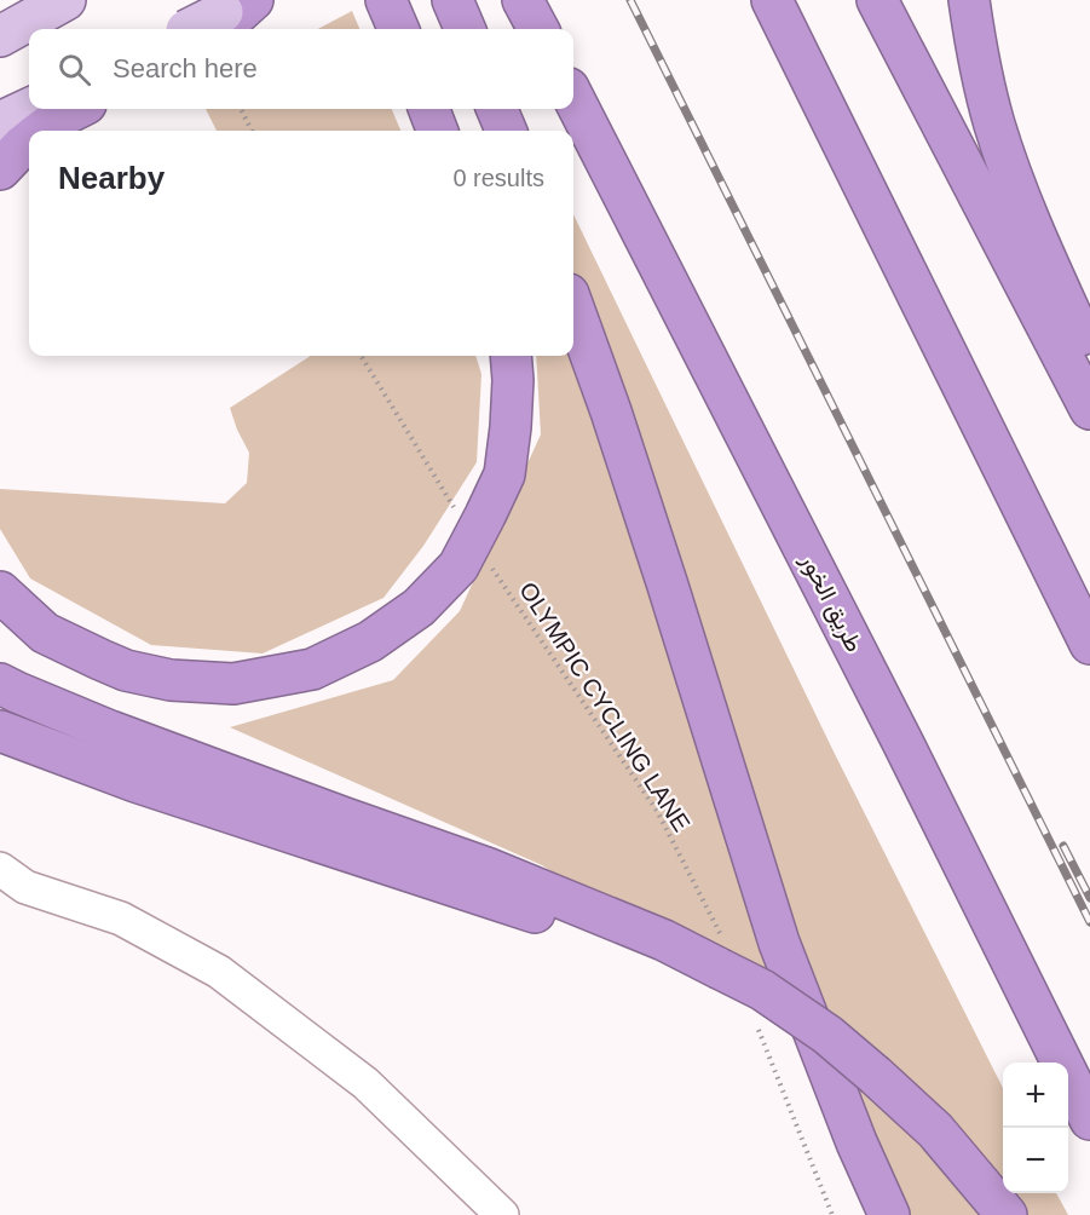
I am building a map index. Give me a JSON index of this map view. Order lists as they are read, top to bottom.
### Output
{
  "streets": {
    "highway": ["طريق الخور"],
    "path": ["OLYMPIC CYCLING LANE"]
  },
  "page": {
    "search": "Search here",
    "heading": ["Nearby", "0 results"],
    "map_buttons": ["+", "−"]
  }
}
